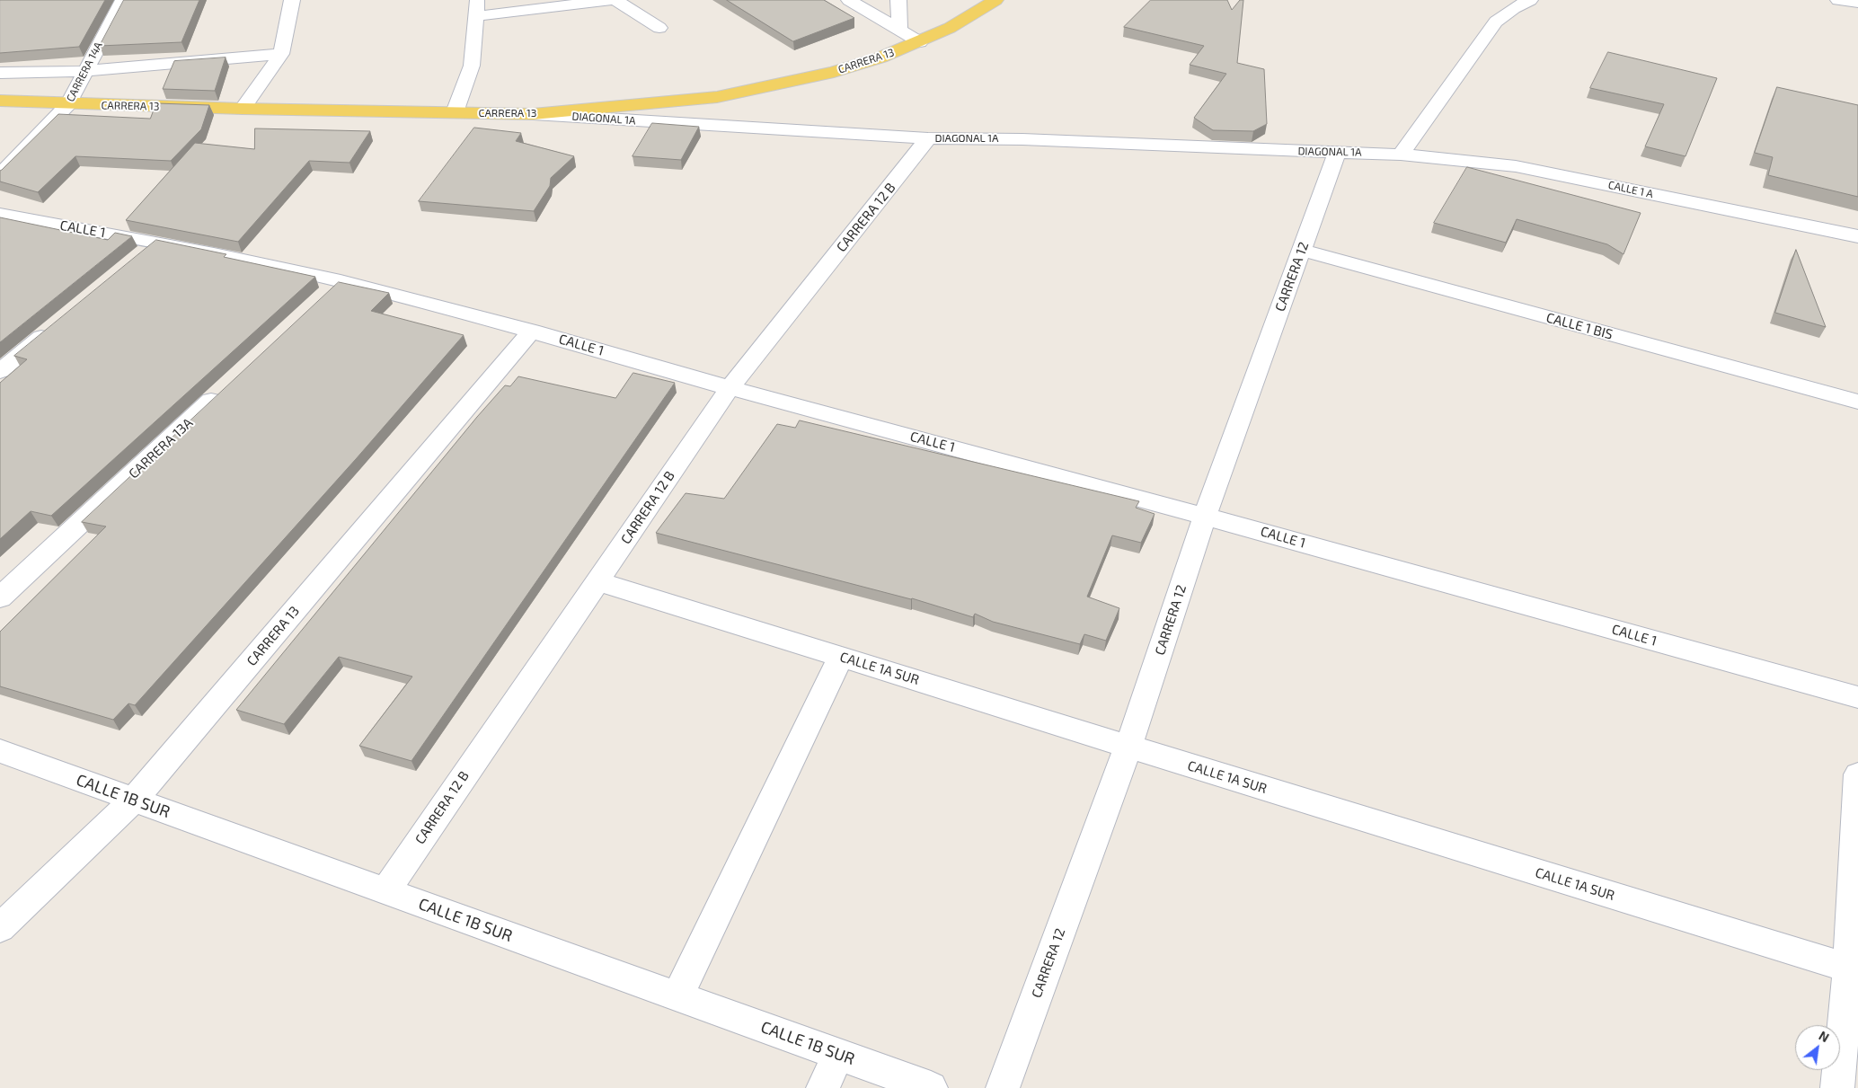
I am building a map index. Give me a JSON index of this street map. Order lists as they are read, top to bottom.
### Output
{
  "streets": {
    "main road": ["CARRERA 13"],
    "street": [
      "CARRERA 14A",
      "DIAGONAL 1A",
      "CALLE 1 A",
      "CARRERA 12 B",
      "CALLE 1",
      "CARRERA 12",
      "CALLE 1 BIS",
      "CARRERA 13A",
      "CALLE 1A SUR",
      "CALLE 1B SUR"
    ]
  },
  "crossings": [
    ["CARRERA 13", "CARRERA 14A"],
    ["CARRERA 13", "DIAGONAL 1A"],
    ["CARRERA 13", "CALLE 1"],
    ["CARRERA 13", "CALLE 1B SUR"],
    ["DIAGONAL 1A", "CALLE 1 A"],
    ["DIAGONAL 1A", "CARRERA 12 B"],
    ["DIAGONAL 1A", "CARRERA 12"],
    ["CARRERA 12 B", "CALLE 1"],
    ["CARRERA 12 B", "CALLE 1A SUR"],
    ["CARRERA 12 B", "CALLE 1B SUR"],
    ["CALLE 1", "CARRERA 12"],
    ["CARRERA 12", "CALLE 1 BIS"],
    ["CARRERA 12", "CALLE 1A SUR"]
  ],
  "north": "top right"
}
